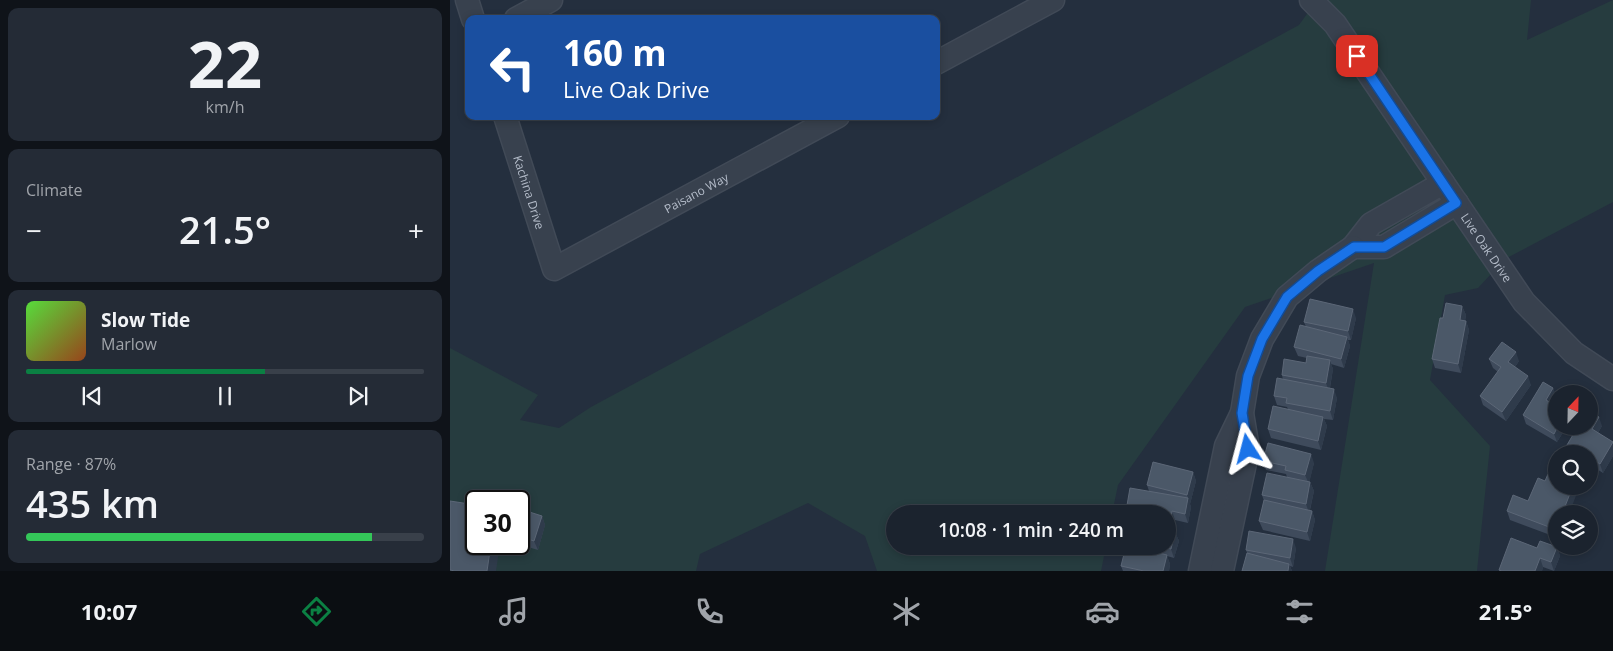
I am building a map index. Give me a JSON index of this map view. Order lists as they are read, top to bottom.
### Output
{
  "streets": {
    "street": ["Kachina Drive", "Paisano Way", "Live Oak Drive"]
  },
  "crossings": [
    ["Kachina Drive", "Paisano Way"]
  ],
  "north": "top",
  "page": {
    "tile": [
      ["22", "km/h"],
      "Climate",
      ["Range · 87%", "435 km"]
    ],
    "turn": ["160 m", "Live Oak Drive"],
    "heat": ["−", "21.5°", "+"],
    "song": ["Slow Tide", "Marlow"],
    "limit": "30",
    "trip": "10:08 · 1 min · 240 m",
    "tabs": ["10:07", "21.5°"]
  }
}
